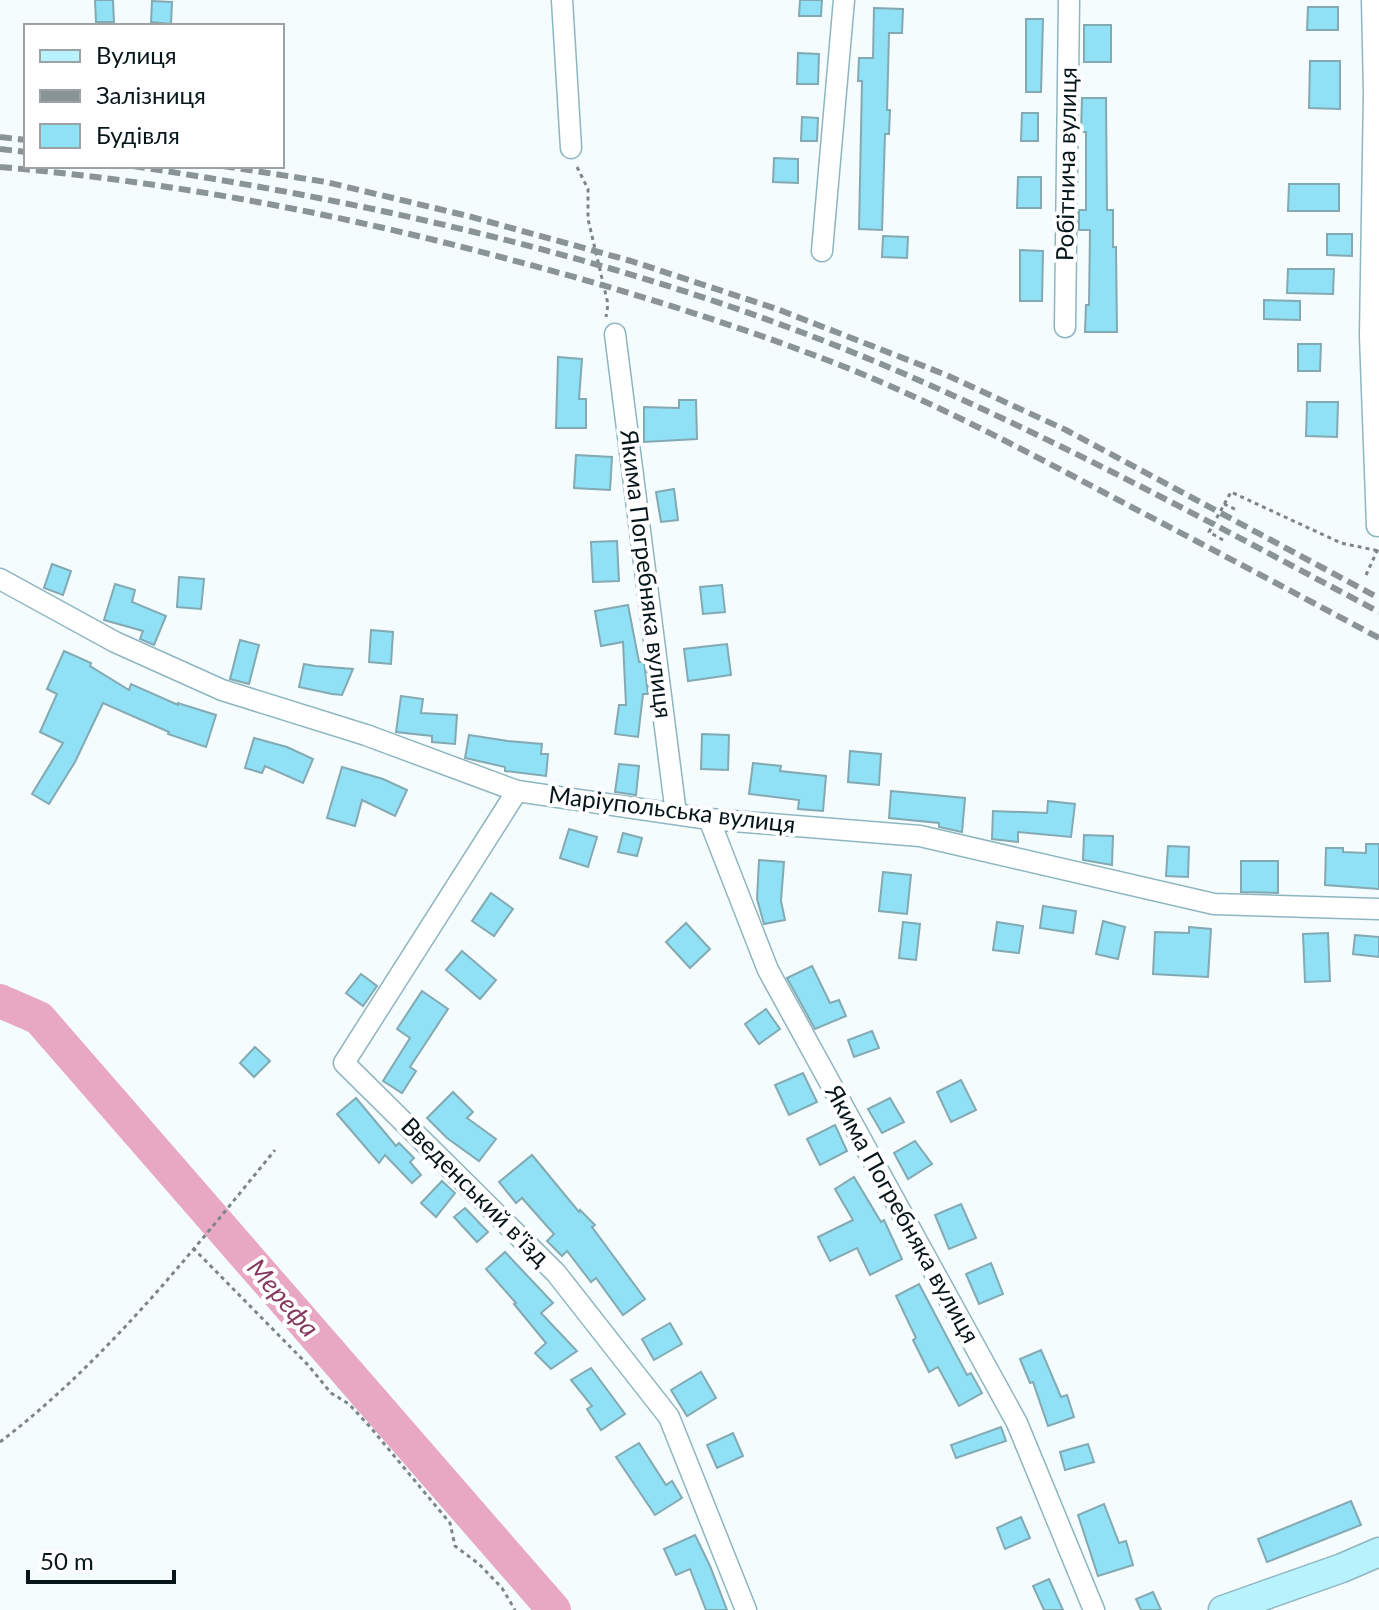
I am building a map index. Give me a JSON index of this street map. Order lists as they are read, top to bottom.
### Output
{
  "streets": {
    "street": [
      "Робітнича вулиця",
      "Якима Погребняка вулиця",
      "Маріупольська вулиця",
      "Введенський в'їзд"
    ]
  },
  "crossings": [
    ["Якима Погребняка вулиця", "Маріупольська вулиця"],
    ["Маріупольська вулиця", "Введенський в'їзд"]
  ],
  "water": ["Мерефа"],
  "legend": ["Вулиця", "Залізниця", "Будівля"],
  "scale_bar": "50 m"
}
